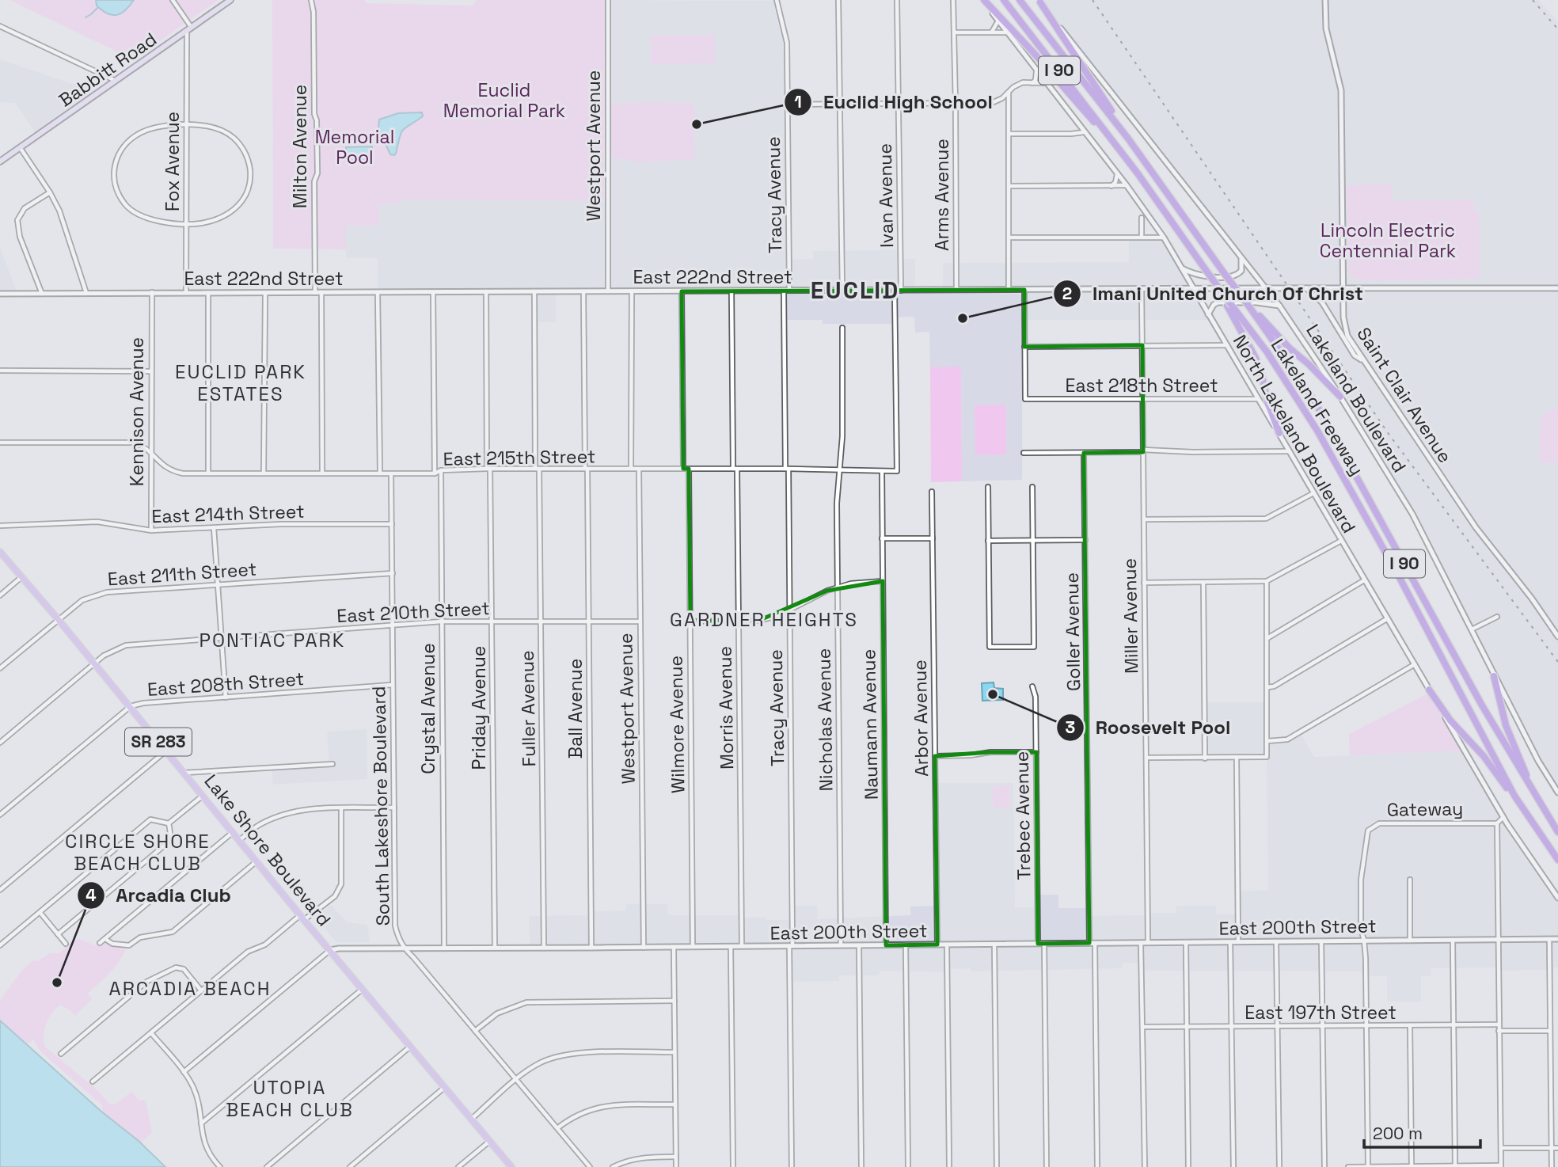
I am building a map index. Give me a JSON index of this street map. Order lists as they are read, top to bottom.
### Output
{
  "streets": {
    "highway": ["I 90", "Lakeland Freeway"],
    "main road": ["Babbitt Road", "SR 283", "Lake Shore Boulevard"],
    "street": [
      "Westport Avenue",
      "Milton Avenue",
      "Fox Avenue",
      "Tracy Avenue",
      "Arms Avenue",
      "Ivan Avenue",
      "East 222nd Street",
      "East 218th Street",
      "Saint Clair Avenue",
      "Lakeland Boulevard",
      "Kennison Avenue",
      "North Lakeland Boulevard",
      "East 215th Street",
      "East 214th Street",
      "East 211th Street",
      "East 210th Street",
      "Miller Avenue",
      "Goller Avenue",
      "East 208th Street",
      "Priday Avenue",
      "Morris Avenue",
      "Crystal Avenue",
      "Fuller Avenue",
      "Ball Avenue",
      "Arbor Avenue",
      "Nicholas Avenue",
      "Wilmore Avenue",
      "Naumann Avenue",
      "South Lakeshore Boulevard",
      "Gateway",
      "Trebec Avenue",
      "East 200th Street",
      "East 197th Street"
    ]
  },
  "crossings": [
    ["Babbitt Road", "Fox Avenue"],
    ["I 90", "Lakeland Freeway"],
    ["Westport Avenue", "East 222nd Street"],
    ["Westport Avenue", "East 215th Street"],
    ["Westport Avenue", "East 210th Street"],
    ["Westport Avenue", "East 200th Street"],
    ["Milton Avenue", "East 222nd Street"],
    ["Fox Avenue", "East 222nd Street"],
    ["Tracy Avenue", "East 222nd Street"],
    ["Tracy Avenue", "East 215th Street"],
    ["Tracy Avenue", "East 200th Street"],
    ["Arms Avenue", "East 222nd Street"],
    ["Ivan Avenue", "East 222nd Street"],
    ["East 222nd Street", "Saint Clair Avenue"],
    ["East 222nd Street", "Lakeland Boulevard"],
    ["East 222nd Street", "Kennison Avenue"],
    ["East 222nd Street", "North Lakeland Boulevard"],
    ["East 222nd Street", "East 215th Street"],
    ["East 222nd Street", "Miller Avenue"],
    ["East 222nd Street", "Priday Avenue"],
    ["East 222nd Street", "Morris Avenue"],
    ["East 222nd Street", "Fuller Avenue"],
    ["East 222nd Street", "Ball Avenue"],
    ["East 218th Street", "North Lakeland Boulevard"],
    ["East 218th Street", "Miller Avenue"],
    ["Kennison Avenue", "East 215th Street"],
    ["Kennison Avenue", "East 214th Street"],
    ["East 215th Street", "Priday Avenue"],
    ["East 215th Street", "Morris Avenue"],
    ["East 215th Street", "Crystal Avenue"],
    ["East 215th Street", "Fuller Avenue"],
    ["East 215th Street", "Ball Avenue"],
    ["East 215th Street", "Nicholas Avenue"],
    ["East 215th Street", "Wilmore Avenue"],
    ["East 215th Street", "Naumann Avenue"],
    ["East 215th Street", "South Lakeshore Boulevard"],
    ["East 214th Street", "South Lakeshore Boulevard"],
    ["East 211th Street", "South Lakeshore Boulevard"],
    ["East 211th Street", "Lake Shore Boulevard"],
    ["East 210th Street", "Priday Avenue"],
    ["East 210th Street", "Crystal Avenue"],
    ["East 210th Street", "Fuller Avenue"],
    ["East 210th Street", "Ball Avenue"],
    ["East 210th Street", "South Lakeshore Boulevard"],
    ["East 210th Street", "Lake Shore Boulevard"],
    ["Miller Avenue", "East 200th Street"],
    ["Goller Avenue", "East 200th Street"],
    ["East 208th Street", "South Lakeshore Boulevard"],
    ["East 208th Street", "Lake Shore Boulevard"],
    ["Priday Avenue", "East 200th Street"],
    ["Morris Avenue", "East 200th Street"],
    ["Crystal Avenue", "East 200th Street"],
    ["Fuller Avenue", "East 200th Street"],
    ["Ball Avenue", "East 200th Street"],
    ["Arbor Avenue", "East 200th Street"],
    ["Nicholas Avenue", "East 200th Street"],
    ["Wilmore Avenue", "East 200th Street"],
    ["Naumann Avenue", "East 200th Street"],
    ["South Lakeshore Boulevard", "East 200th Street"],
    ["Gateway", "East 200th Street"],
    ["Gateway", "East 197th Street"],
    ["Trebec Avenue", "East 200th Street"],
    ["Lake Shore Boulevard", "East 200th Street"]
  ],
  "districts": [
    "EUCLID",
    "EUCLID PARK ESTATES",
    "GARDNER HEIGHTS",
    "PONTIAC PARK",
    "CIRCLE SHORE BEACH CLUB",
    "ARCADIA BEACH",
    "UTOPIA BEACH CLUB"
  ],
  "parks": ["Euclid Memorial Park", "Memorial Pool", "Lincoln Electric Centennial Park"],
  "places": [
    "Euclid High School",
    "Imani United Church Of Christ",
    "Roosevelt Pool",
    "Arcadia Club"
  ],
  "scale_bar": "200 m"
}
